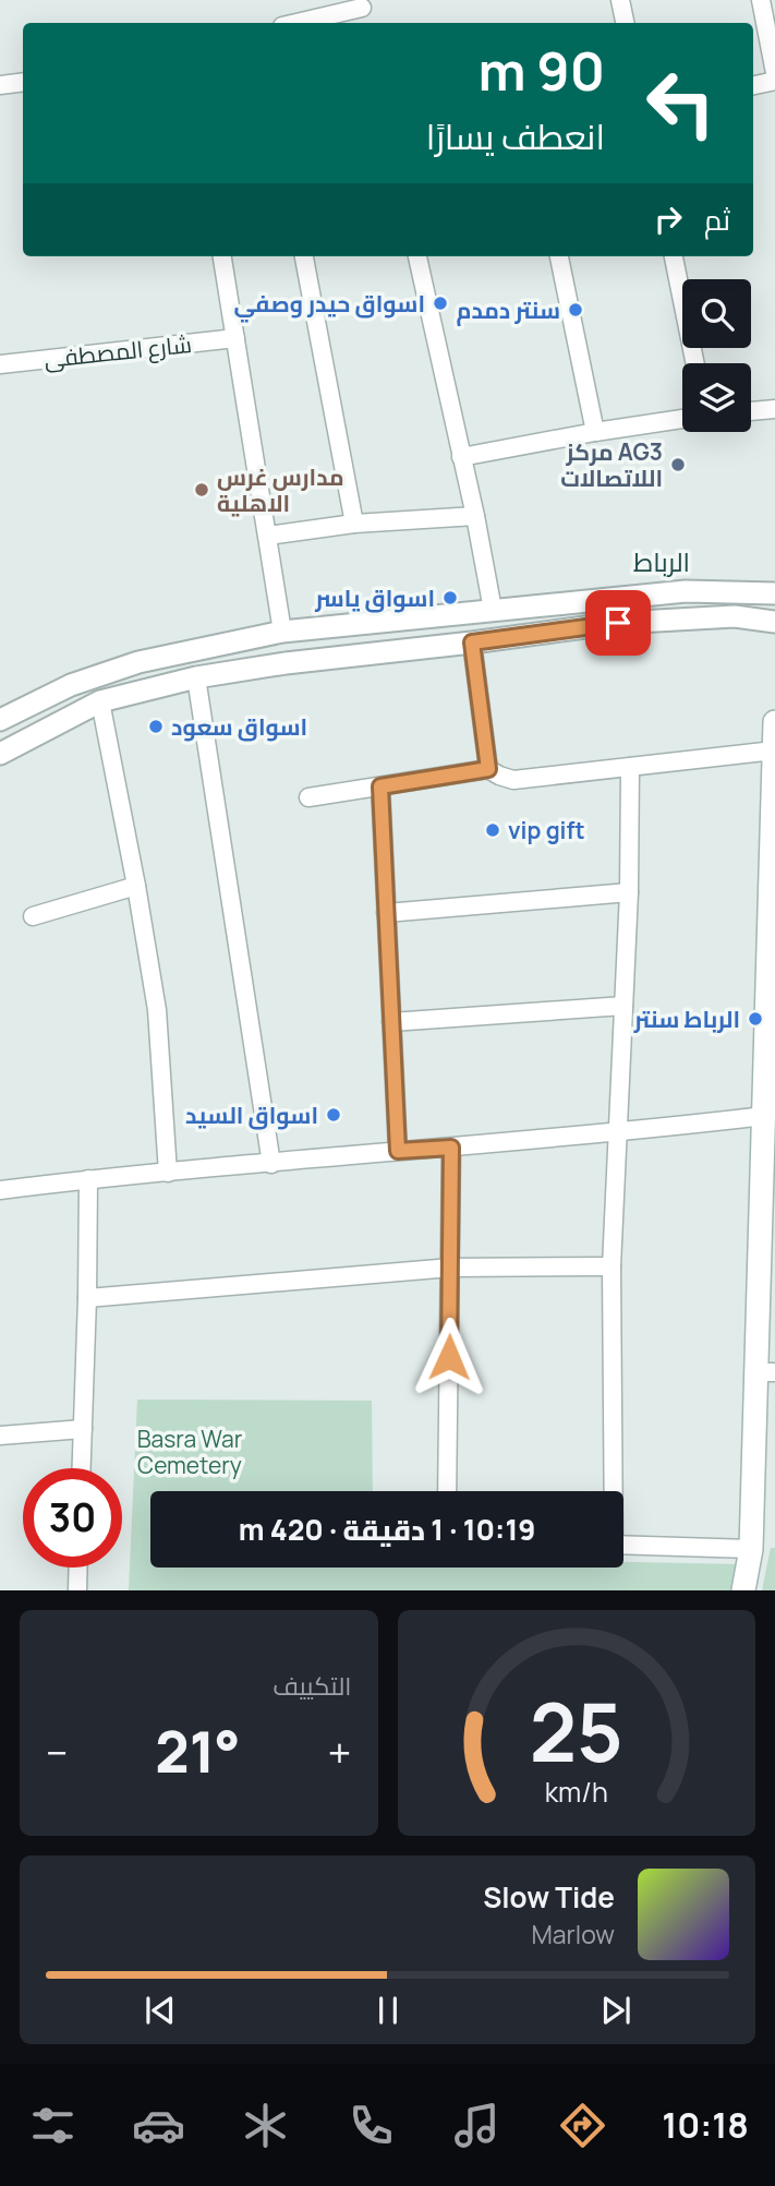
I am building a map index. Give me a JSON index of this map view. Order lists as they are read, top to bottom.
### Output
{
  "streets": {
    "street": ["شارع المصطفى"]
  },
  "districts": ["الرباط"],
  "parks": ["Basra War Cemetery"],
  "places": [
    "اسواق حيدر وصفي",
    "سنتر دمدم",
    "مركز AG3 اللاتصالات",
    "مدارس غرس الاهلية",
    "اسواق ياسر",
    "اسواق سعود",
    "vip gift",
    "الرباط سنتر",
    "اسواق السيد"
  ],
  "page": {
    "turn": ["90 m", "انعطف يسارًا"],
    "then": "ثم",
    "limit": "30",
    "trip": "10:19 · 1 دقيقة · 420 m",
    "tile": "التكييف",
    "heat": ["−", "21°", "+"],
    "song": ["Slow Tide", "Marlow"],
    "tabs": "10:18",
    "gauge": ["25", "km/h"]
  }
}
